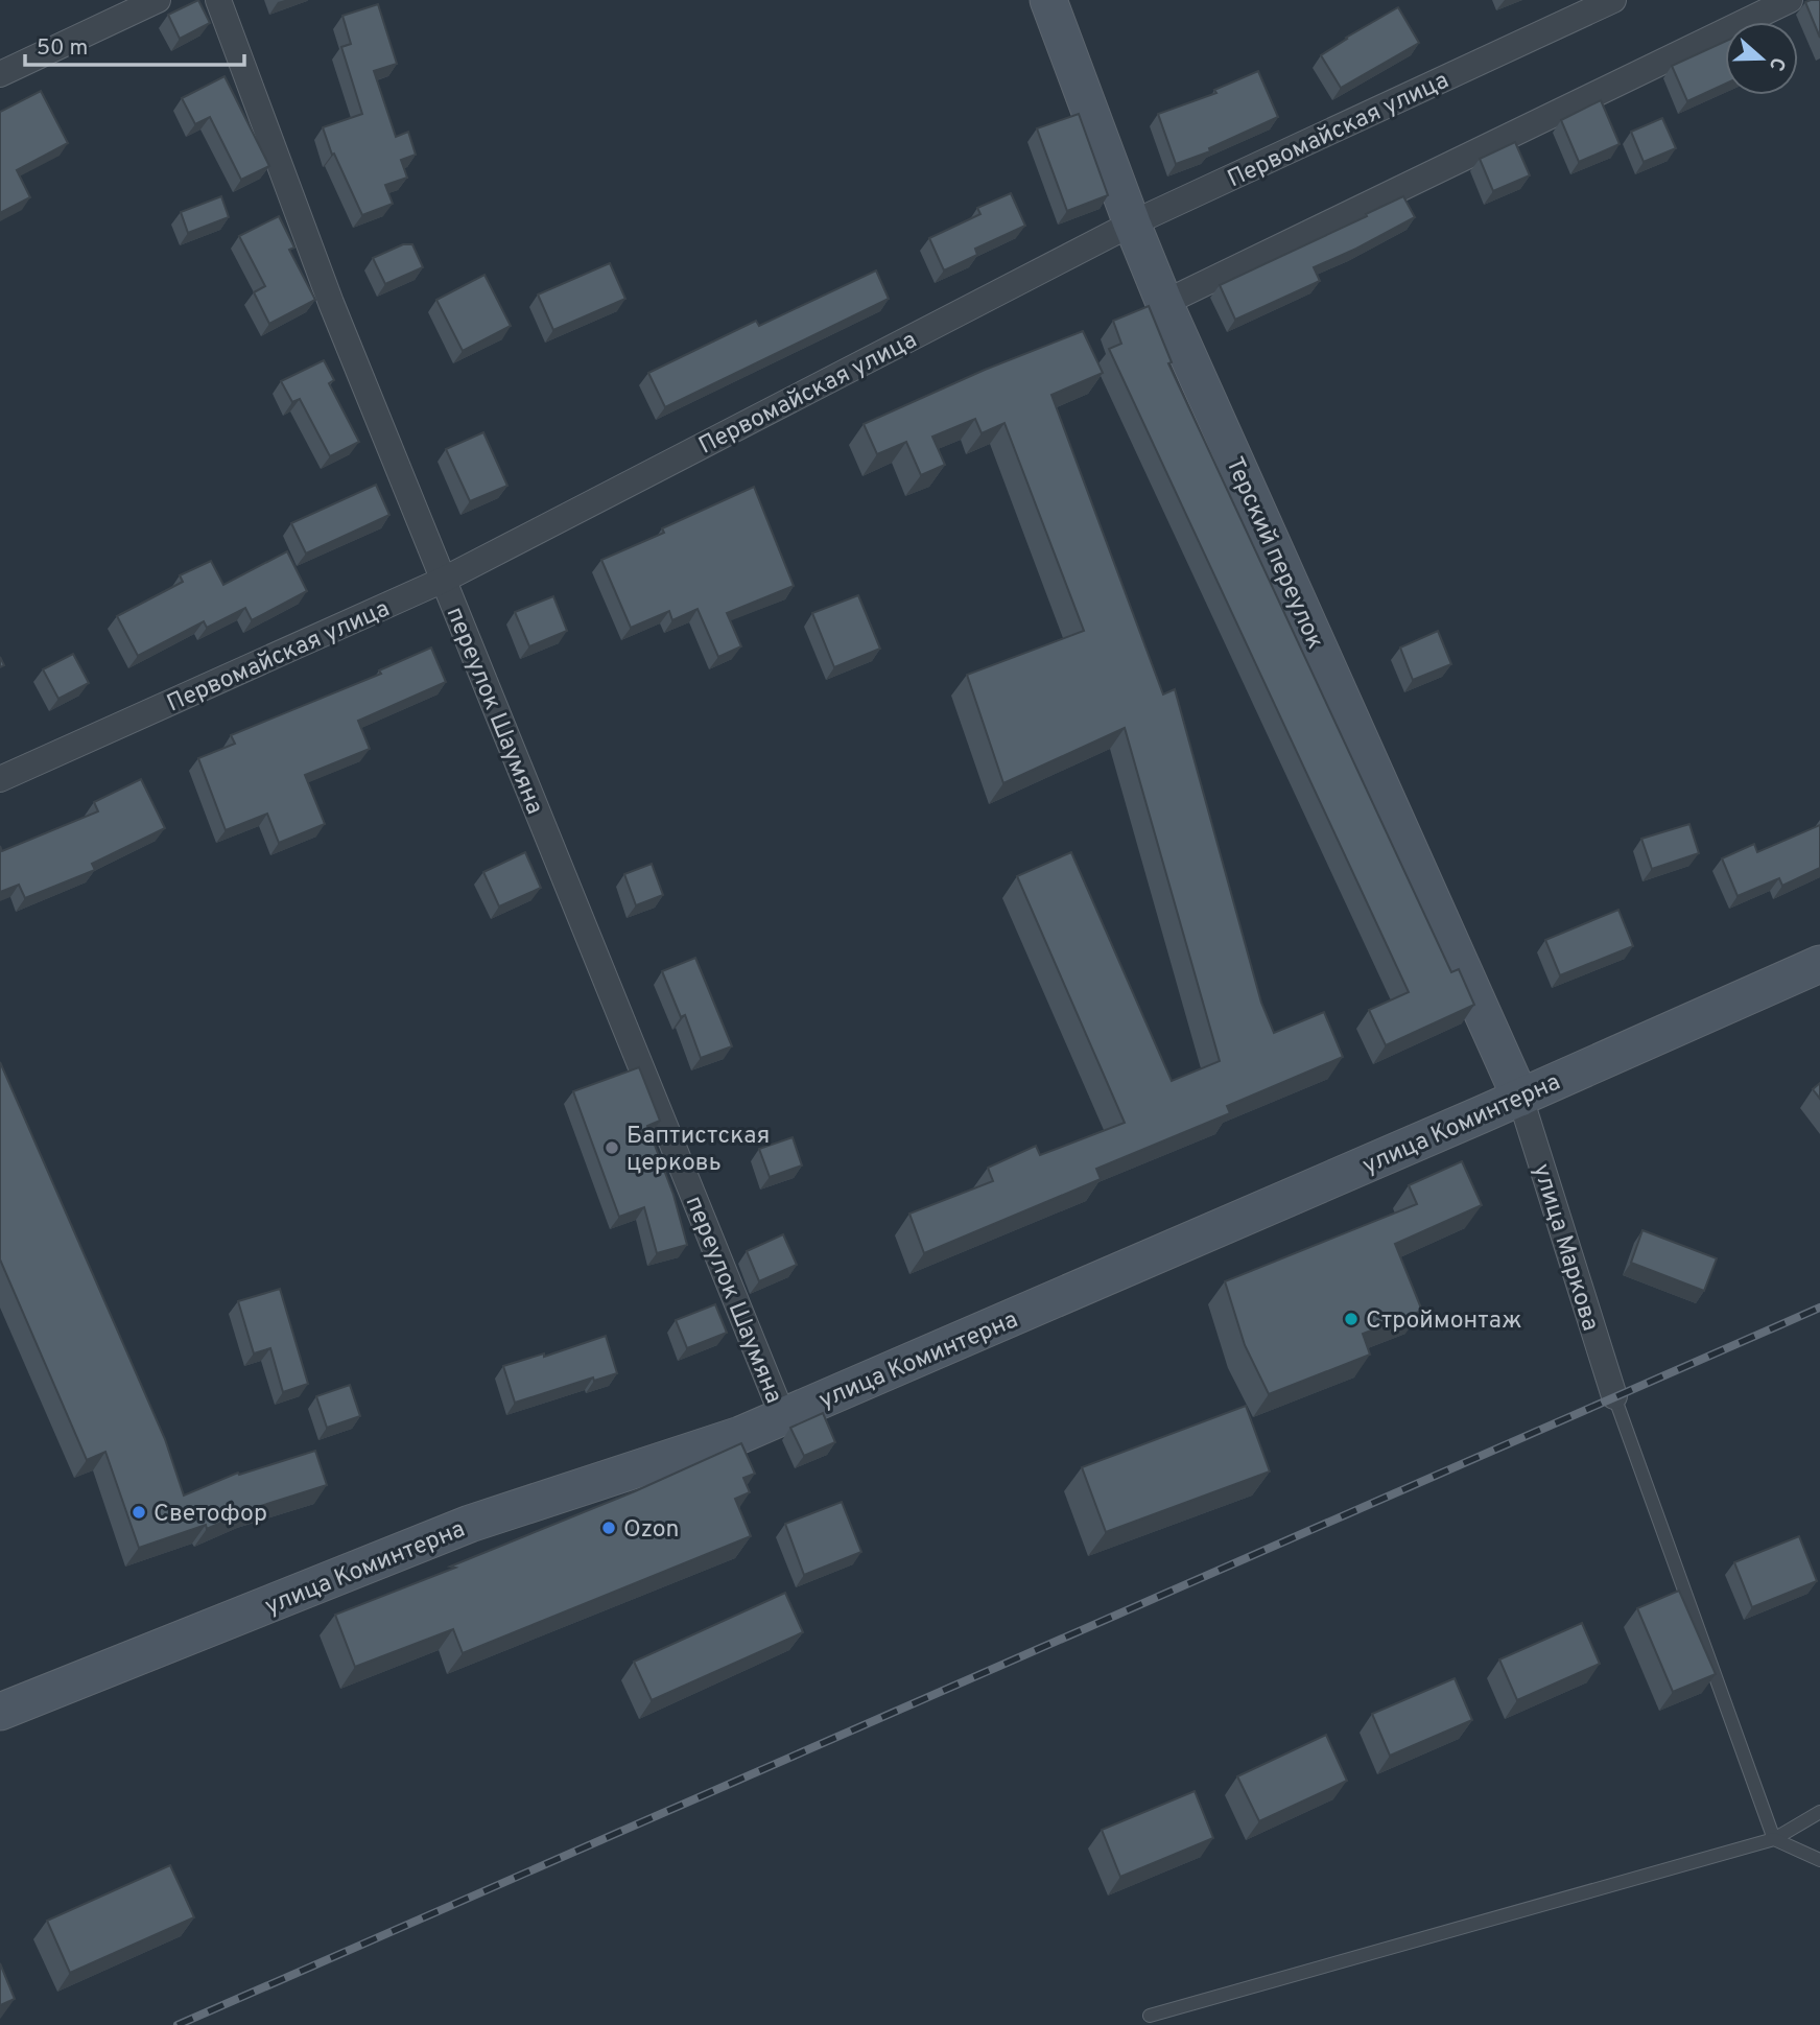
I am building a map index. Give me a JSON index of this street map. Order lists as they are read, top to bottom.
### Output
{
  "streets": {
    "street": [
      "Первомайская улица",
      "Терский переулок",
      "переулок Шаумяна",
      "улица Коминтерна",
      "улица Маркова"
    ]
  },
  "crossings": [
    ["Первомайская улица", "Терский переулок"],
    ["Первомайская улица", "переулок Шаумяна"],
    ["Терский переулок", "улица Коминтерна"],
    ["Терский переулок", "улица Маркова"],
    ["переулок Шаумяна", "улица Коминтерна"],
    ["улица Коминтерна", "улица Маркова"]
  ],
  "places": [
    "Баптистская церковь",
    "Строймонтаж",
    "Светофор",
    "Ozon"
  ],
  "scale_bar": "50 m",
  "north": "right"
}
